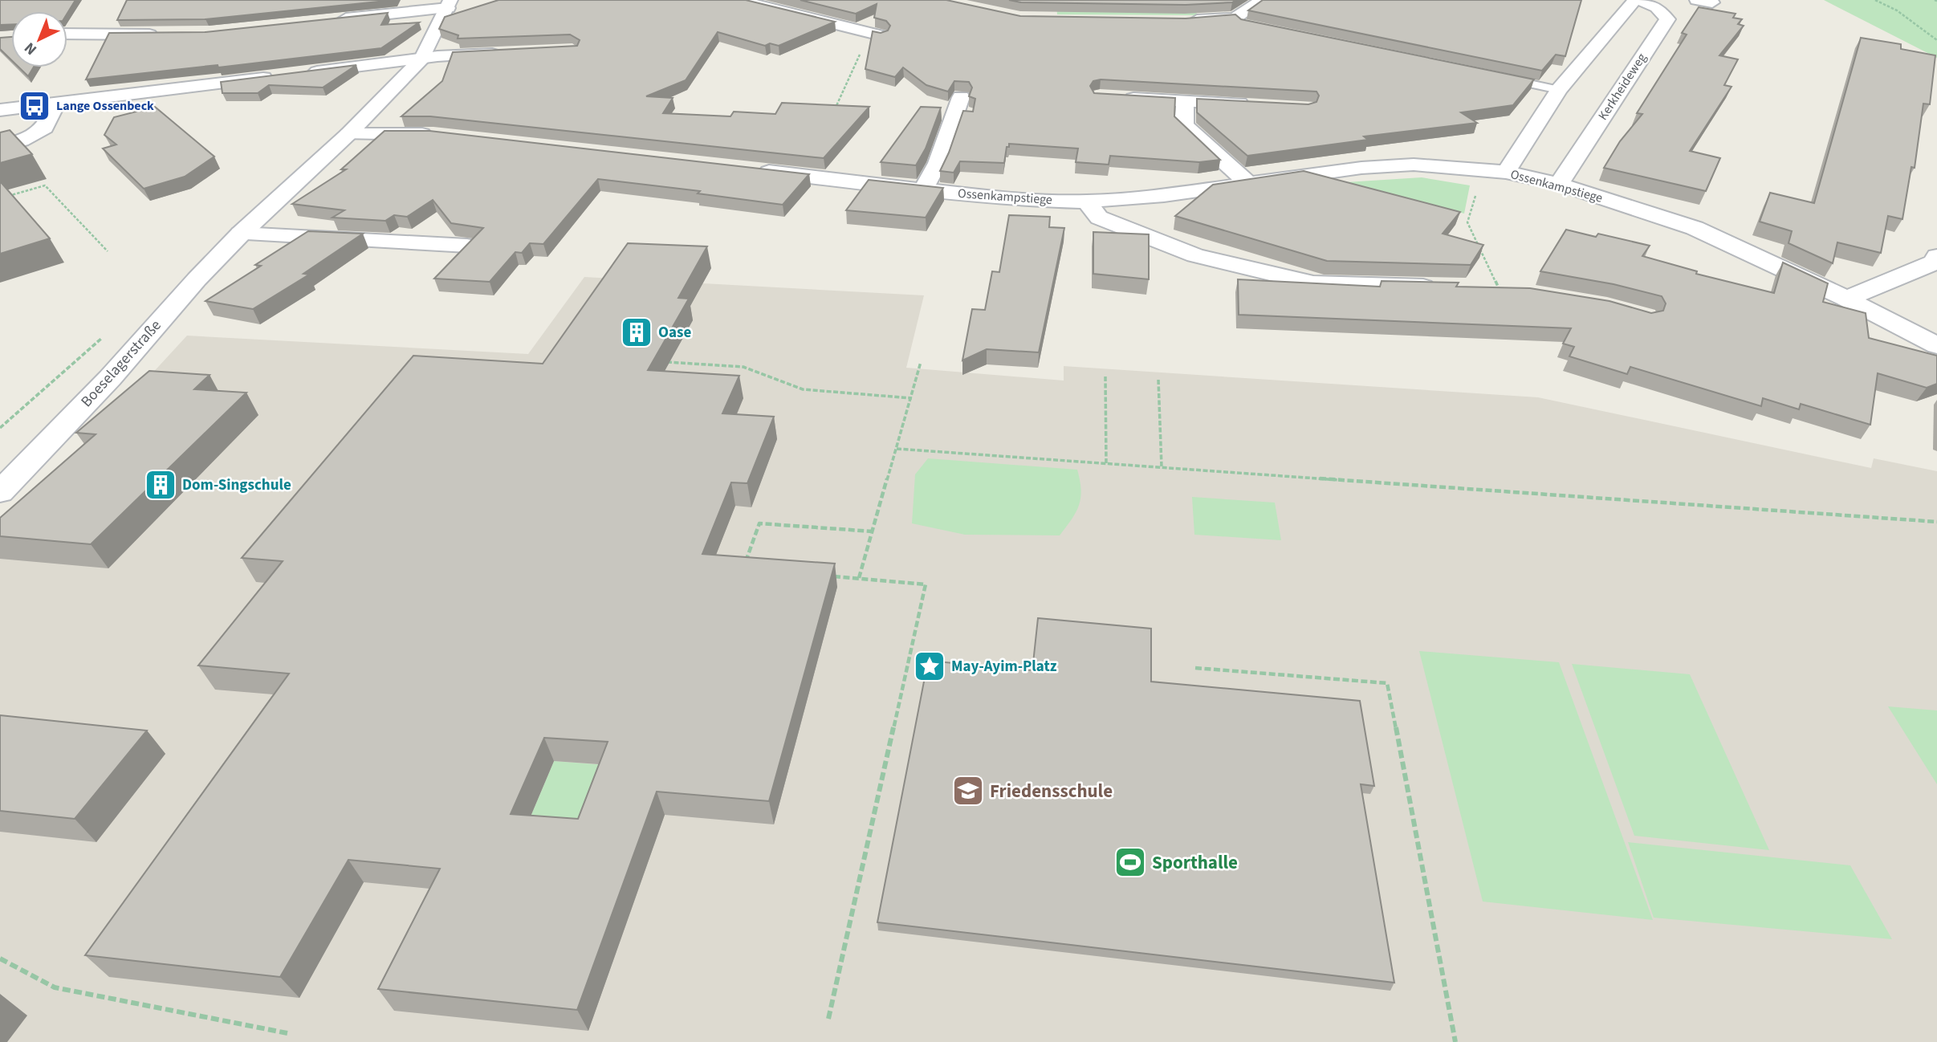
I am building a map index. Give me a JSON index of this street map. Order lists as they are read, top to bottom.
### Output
{
  "streets": {
    "street": ["Kerkheideweg", "Ossenkampstiege", "Boeselagerstraße"]
  },
  "crossings": [
    ["Kerkheideweg", "Ossenkampstiege"]
  ],
  "places": {
    "bus stop": ["Lange Ossenbeck"],
    "building": ["Oase", "Dom-Singschule"],
    "place": ["May-Ayim-Platz"],
    "school or university": ["Friedensschule"],
    "sports": ["Sporthalle"]
  },
  "north": "bottom left"
}
